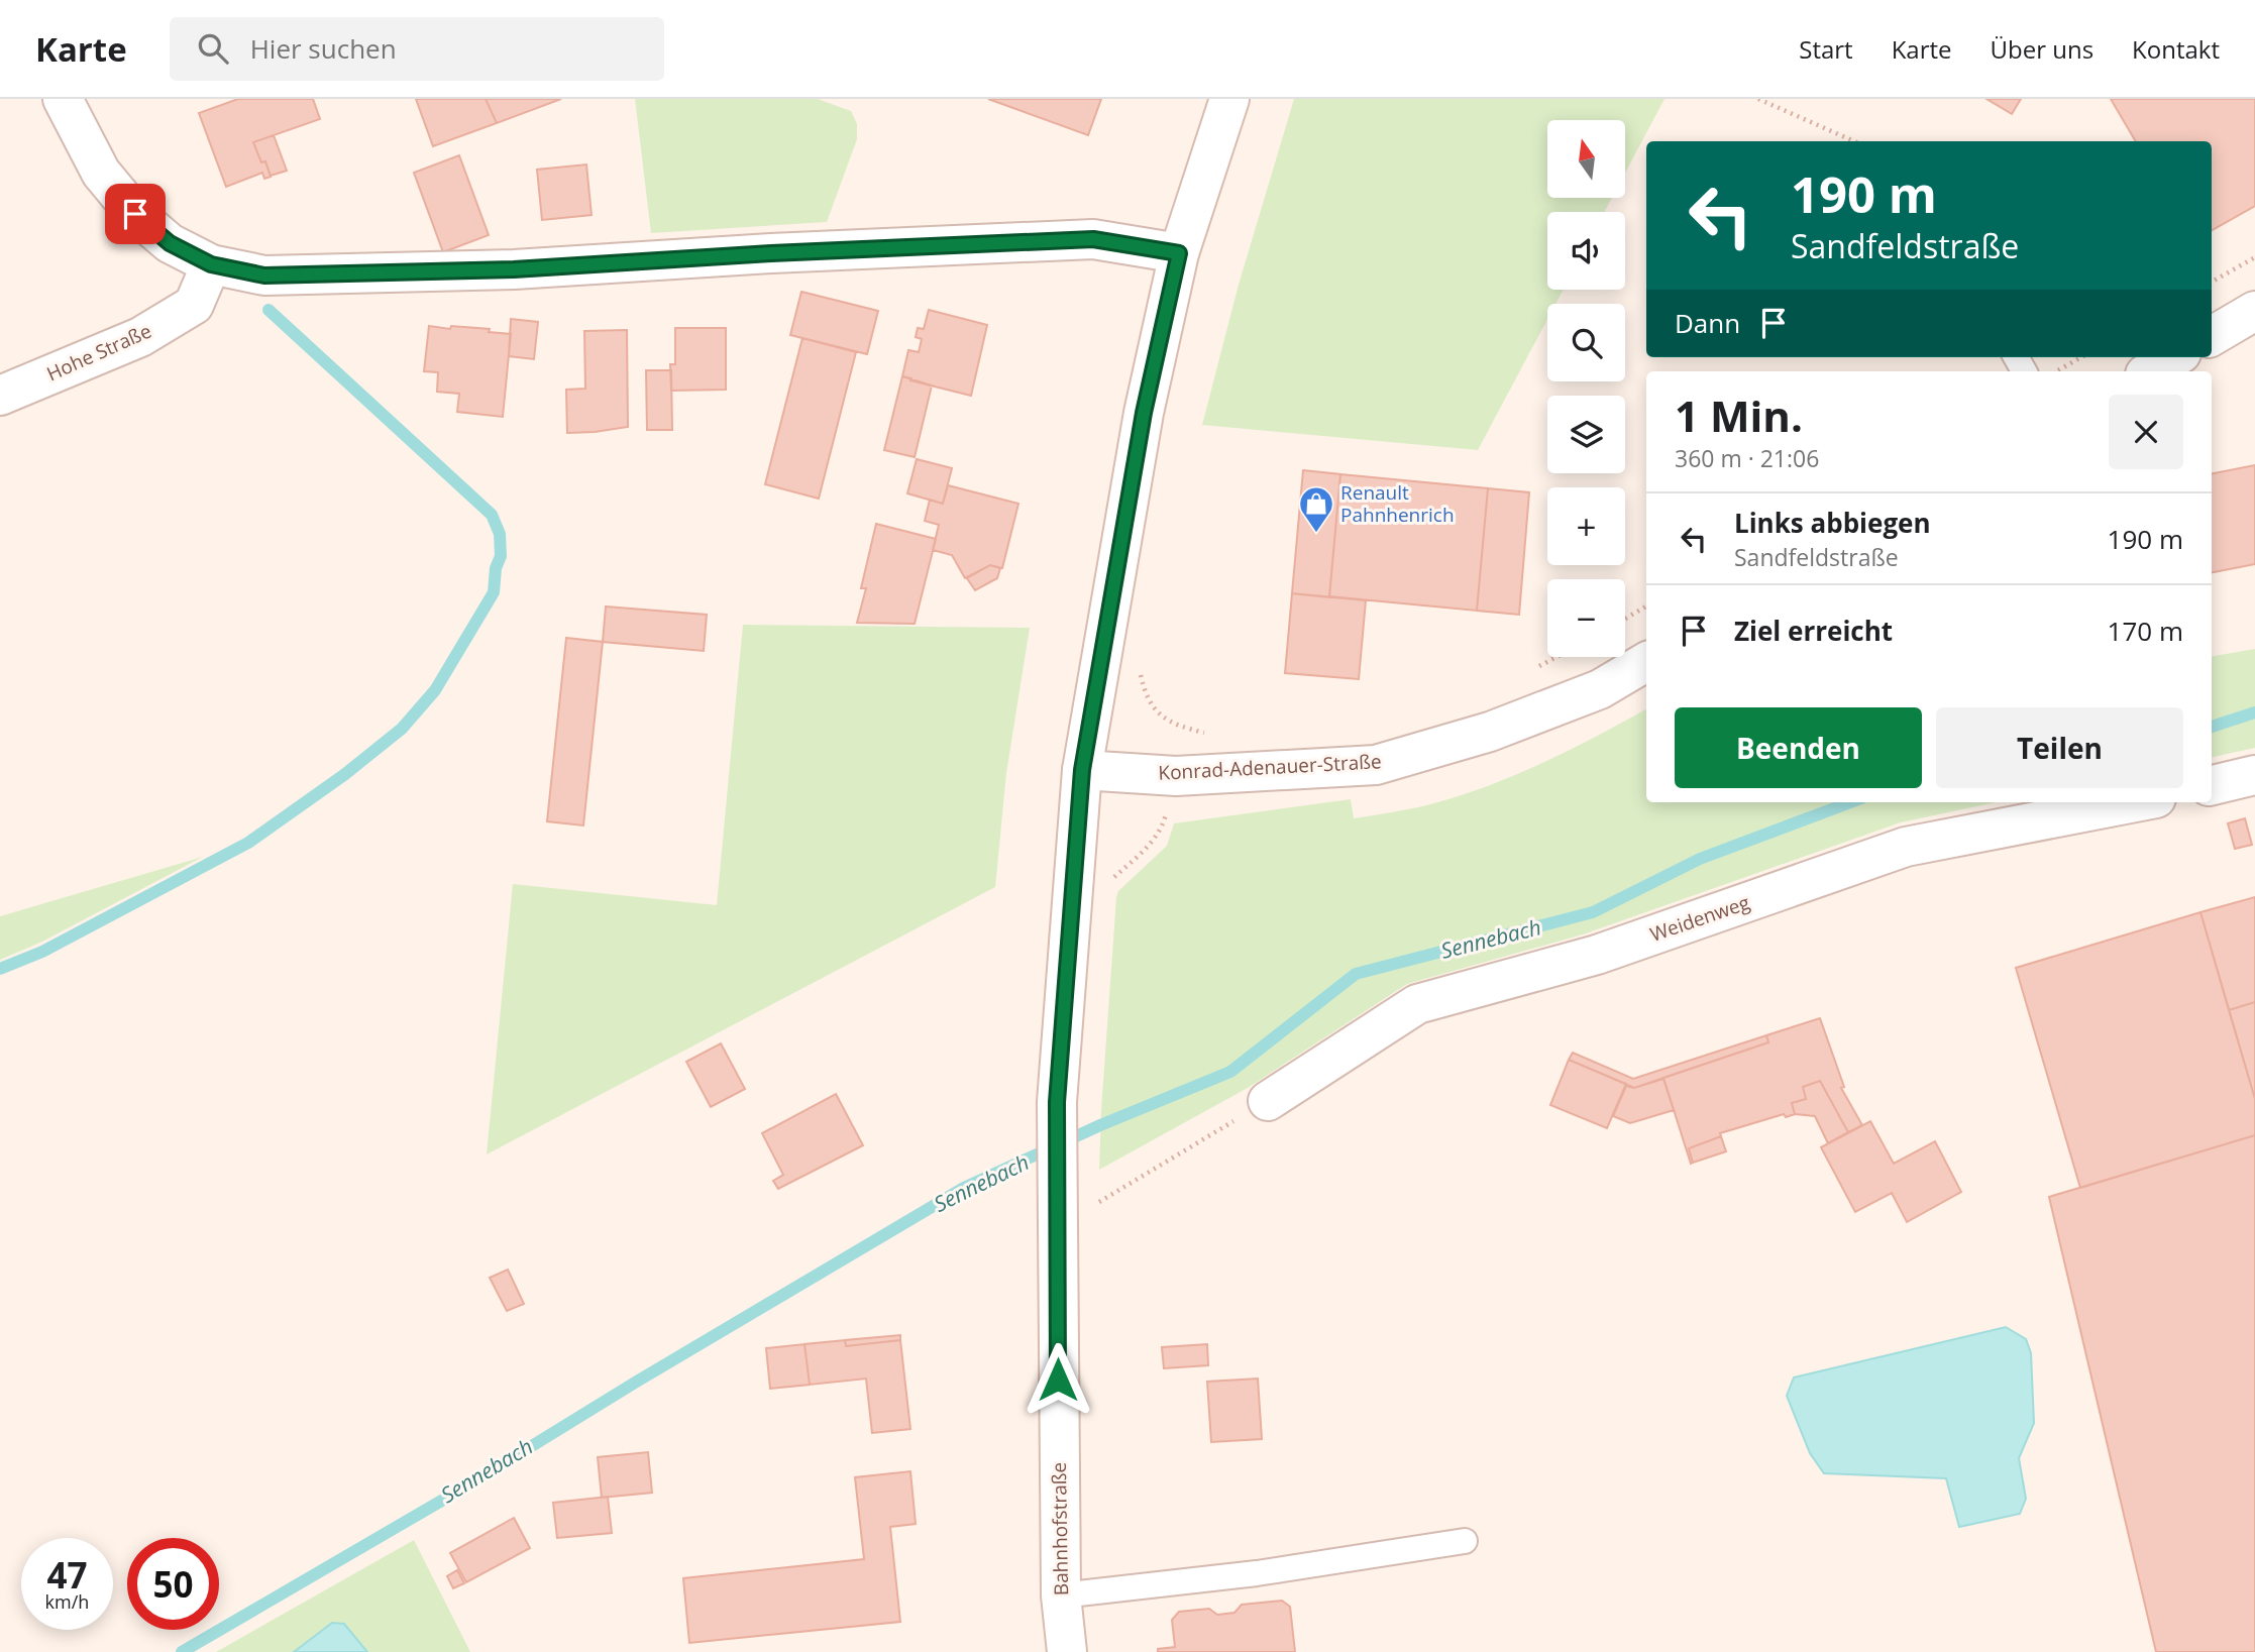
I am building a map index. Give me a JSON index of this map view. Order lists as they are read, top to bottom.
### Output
{
  "streets": {
    "street": [
      "Hohe Straße",
      "Konrad-Adenauer-Straße",
      "Weidenweg",
      "Bahnhofstraße"
    ]
  },
  "crossings": [
    ["Konrad-Adenauer-Straße", "Bahnhofstraße"]
  ],
  "water": ["Sennebach"],
  "places": {
    "shop": ["Renault Pahnhenrich"]
  },
  "north": "top",
  "page": {
    "header": "Karte",
    "search": "Hier suchen",
    "nav": [
      "Start",
      "Karte",
      "Über uns",
      "Kontakt"
    ],
    "map_buttons": ["+", "−"],
    "turn": ["190 m", "Sandfeldstraße"],
    "then": "Dann",
    "heading": ["1 Min.", "360 m · 21:06"],
    "list": [
      {
        "name": "Links abbiegen",
        "note": "Sandfeldstraße",
        "value": "190 m"
      },
      {
        "name": "Ziel erreicht",
        "value": "170 m"
      }
    ],
    "buttons": ["Beenden", "Teilen"],
    "speed": "47 km/h",
    "limit": "50"
  }
}
